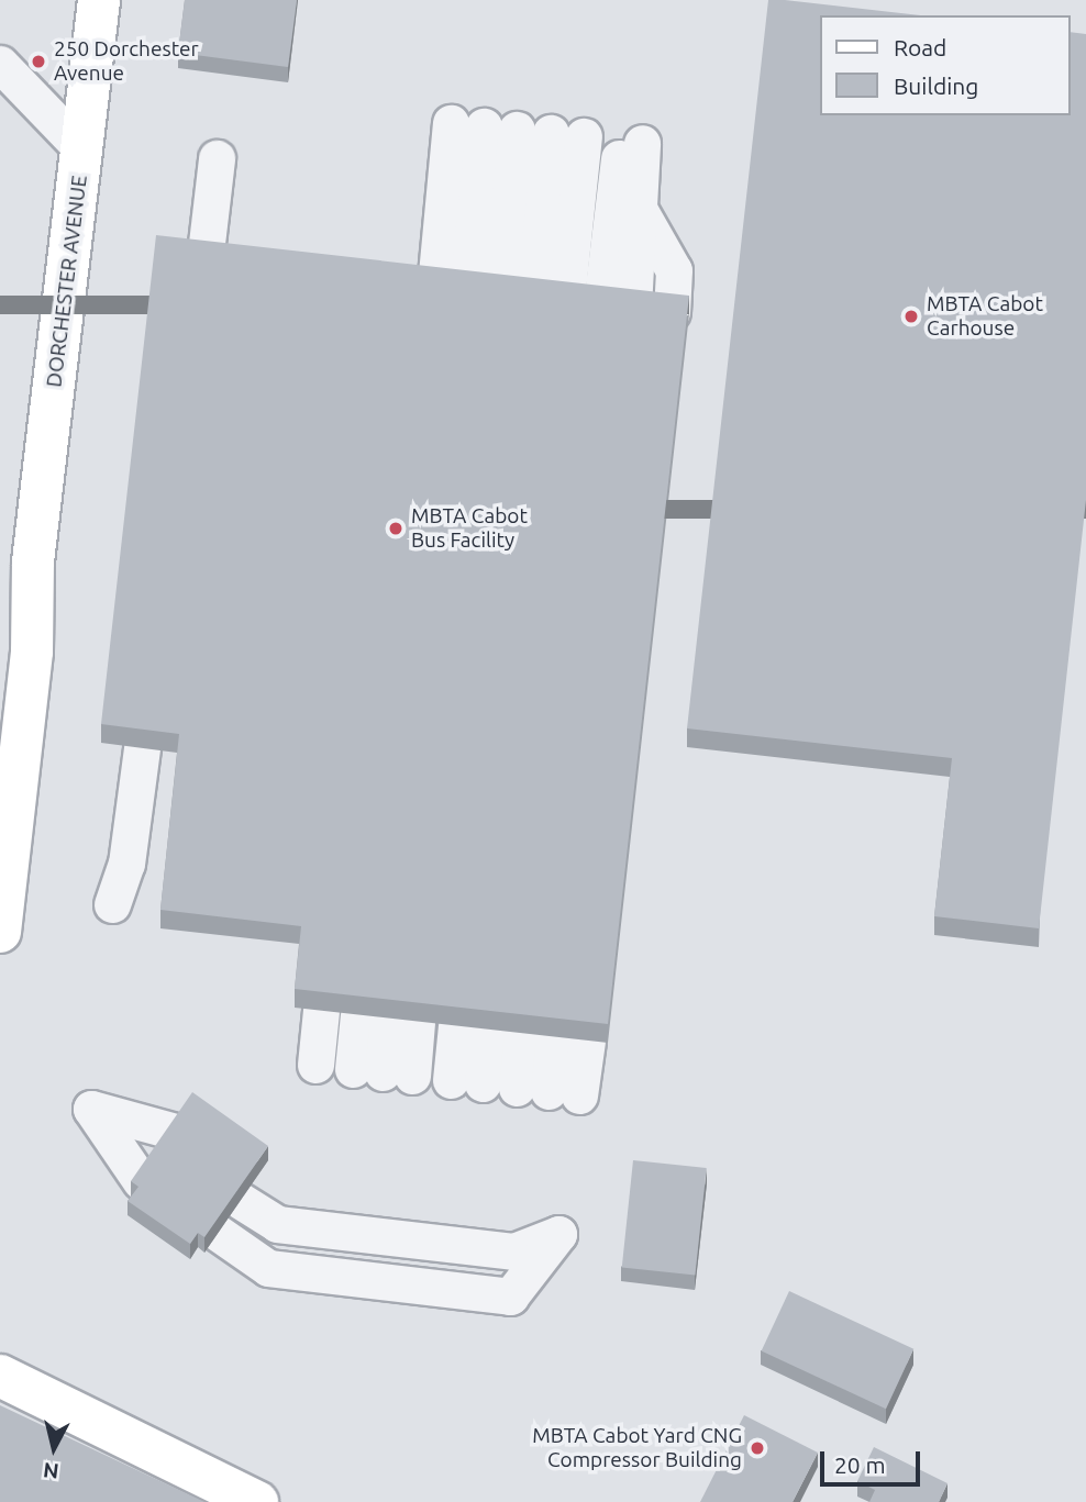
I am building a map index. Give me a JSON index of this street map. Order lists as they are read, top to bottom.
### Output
{
  "streets": {
    "main road": ["DORCHESTER AVENUE"]
  },
  "places": [
    "250 Dorchester Avenue",
    "MBTA Cabot Carhouse",
    "MBTA Cabot Bus Facility",
    "MBTA Cabot Yard CNG Compressor Building"
  ],
  "legend": ["Road", "Building"],
  "scale_bar": "20 m",
  "north": "bottom"
}
